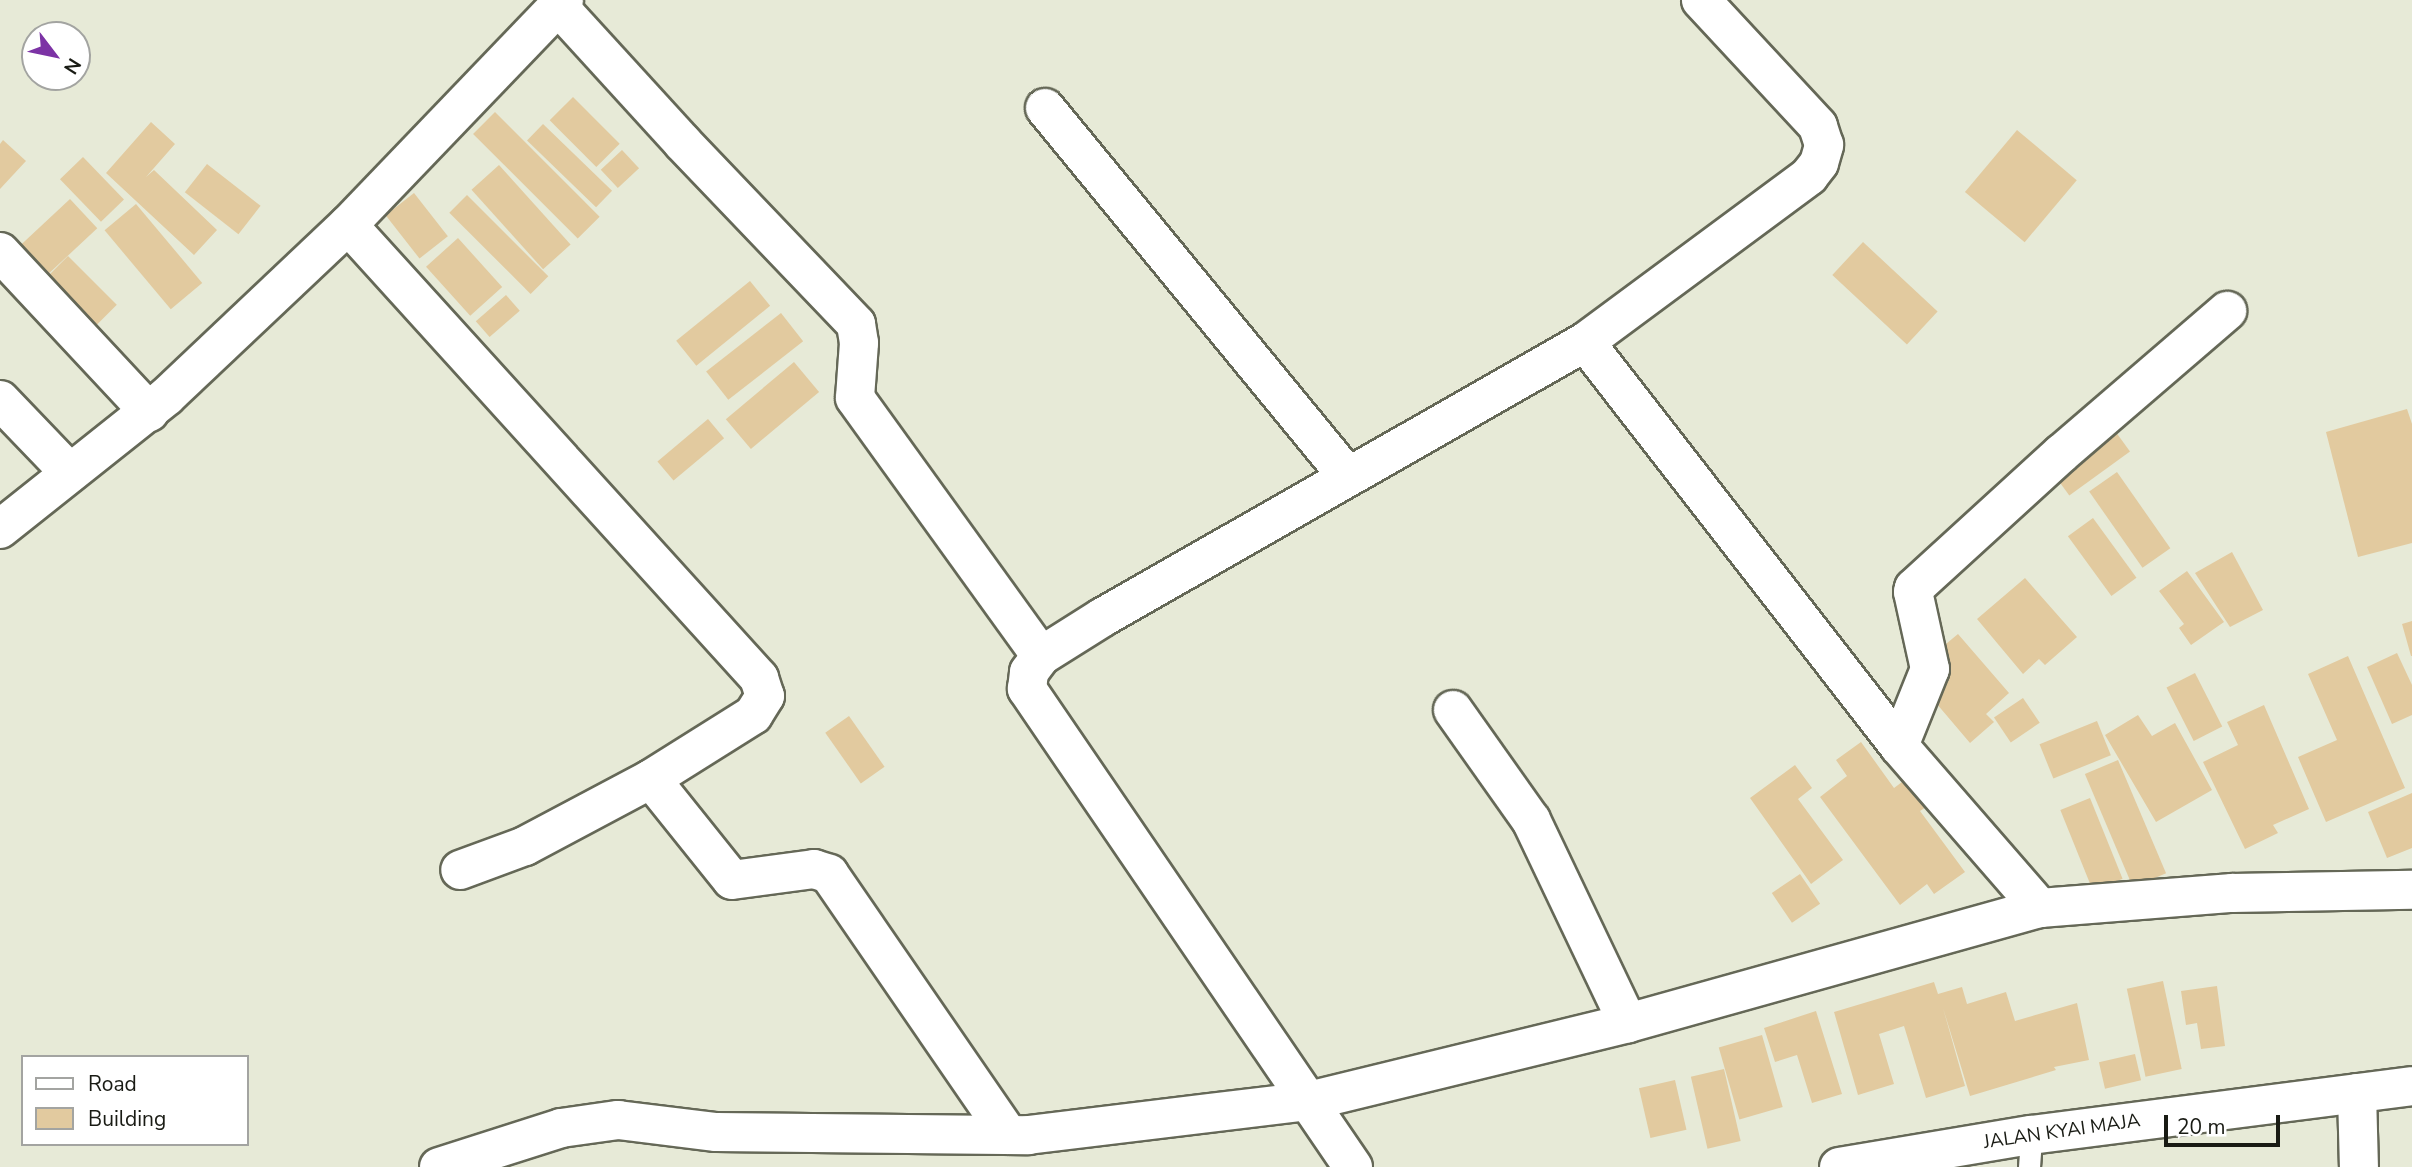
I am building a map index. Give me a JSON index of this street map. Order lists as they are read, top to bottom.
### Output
{
  "streets": {
    "street": ["JALAN KYAI MAJA"]
  },
  "legend": ["Road", "Building"],
  "scale_bar": "20 m",
  "north": "bottom right"
}
